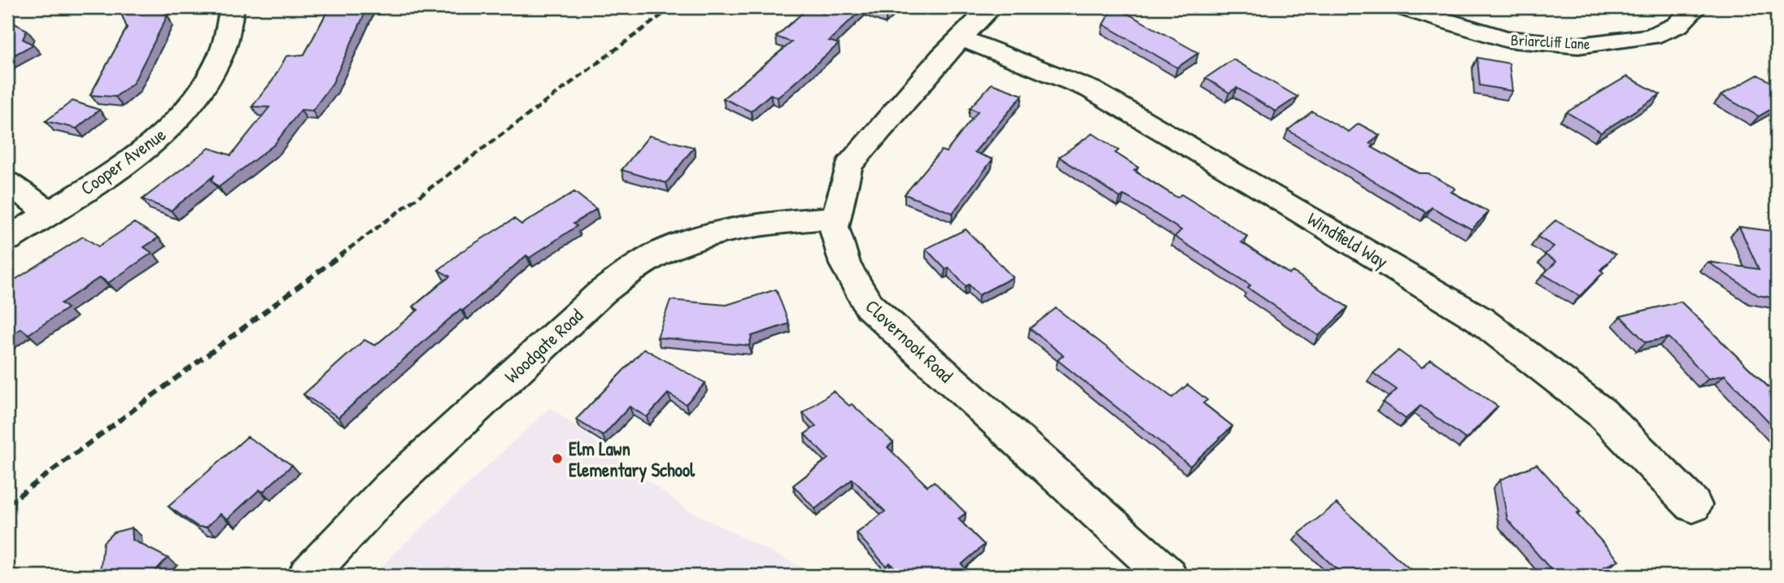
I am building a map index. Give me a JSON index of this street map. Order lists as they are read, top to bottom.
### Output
{
  "streets": {
    "street": [
      "Briarcliff Lane",
      "Cooper Avenue",
      "Windfield Way",
      "Clovernook Road",
      "Woodgate Road"
    ]
  },
  "crossings": [
    ["Windfield Way", "Clovernook Road"],
    ["Clovernook Road", "Woodgate Road"]
  ],
  "places": ["Elm Lawn Elementary School"]
}
